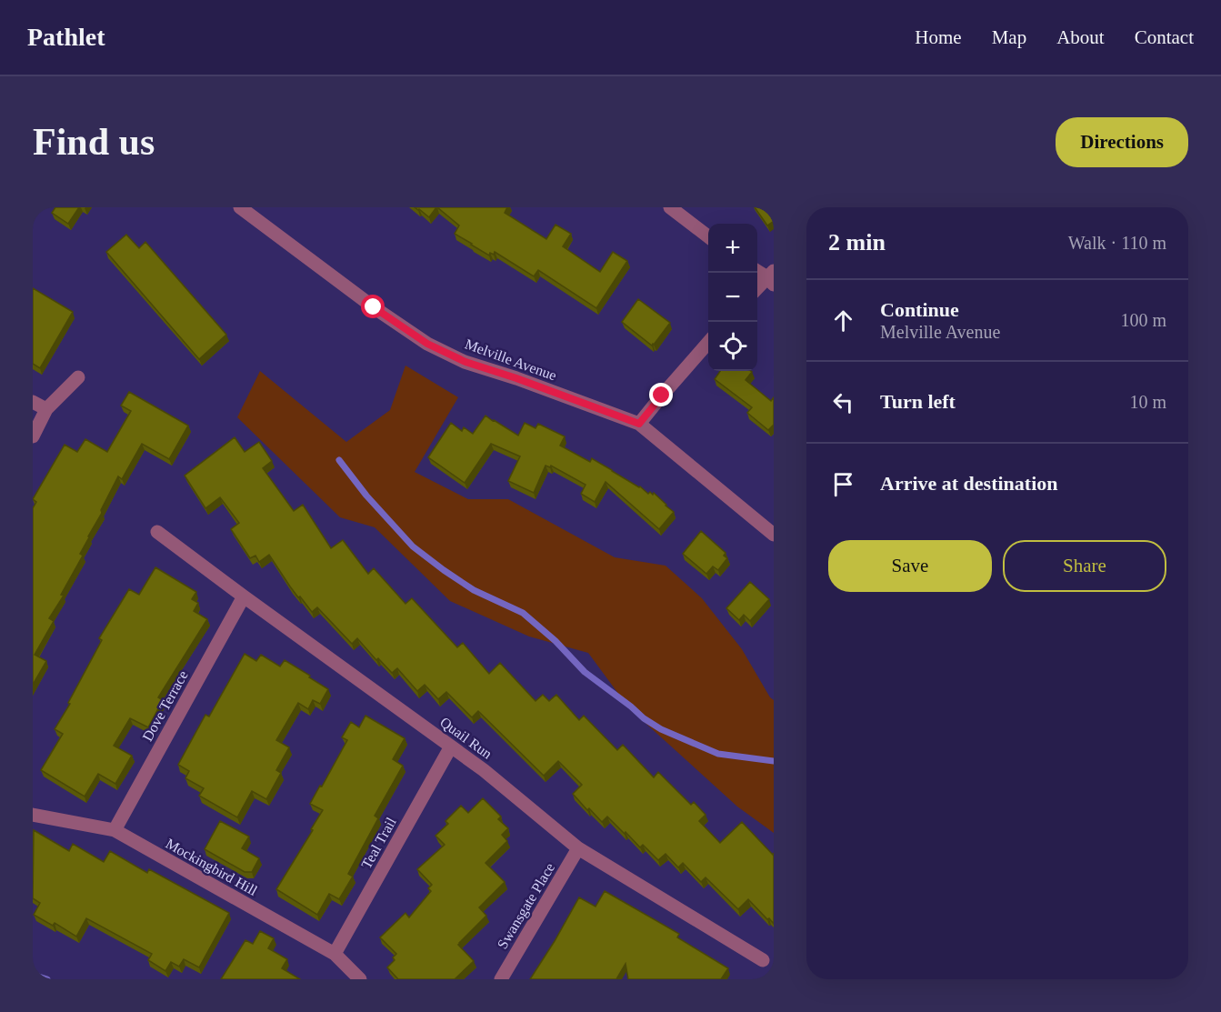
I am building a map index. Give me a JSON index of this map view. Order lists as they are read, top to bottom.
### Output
{
  "streets": {
    "street": [
      "Melville Avenue",
      "Dove Terrace",
      "Quail Run",
      "Teal Trail",
      "Mockingbird Hill",
      "Swansgate Place"
    ]
  },
  "crossings": [
    ["Dove Terrace", "Quail Run"],
    ["Dove Terrace", "Mockingbird Hill"],
    ["Quail Run", "Teal Trail"],
    ["Quail Run", "Swansgate Place"],
    ["Teal Trail", "Mockingbird Hill"]
  ],
  "page": {
    "header": "Pathlet",
    "nav": [
      "Home",
      "Map",
      "About",
      "Contact"
    ],
    "buttons": [
      "Directions",
      ["Save", "Share"]
    ],
    "title": "Find us",
    "heading": ["2 min", "Walk · 110 m"],
    "map_buttons": ["+", "−"],
    "list": [
      ["Continue", "Melville Avenue", "100 m"],
      ["Turn left", "10 m"],
      "Arrive at destination"
    ]
  }
}
